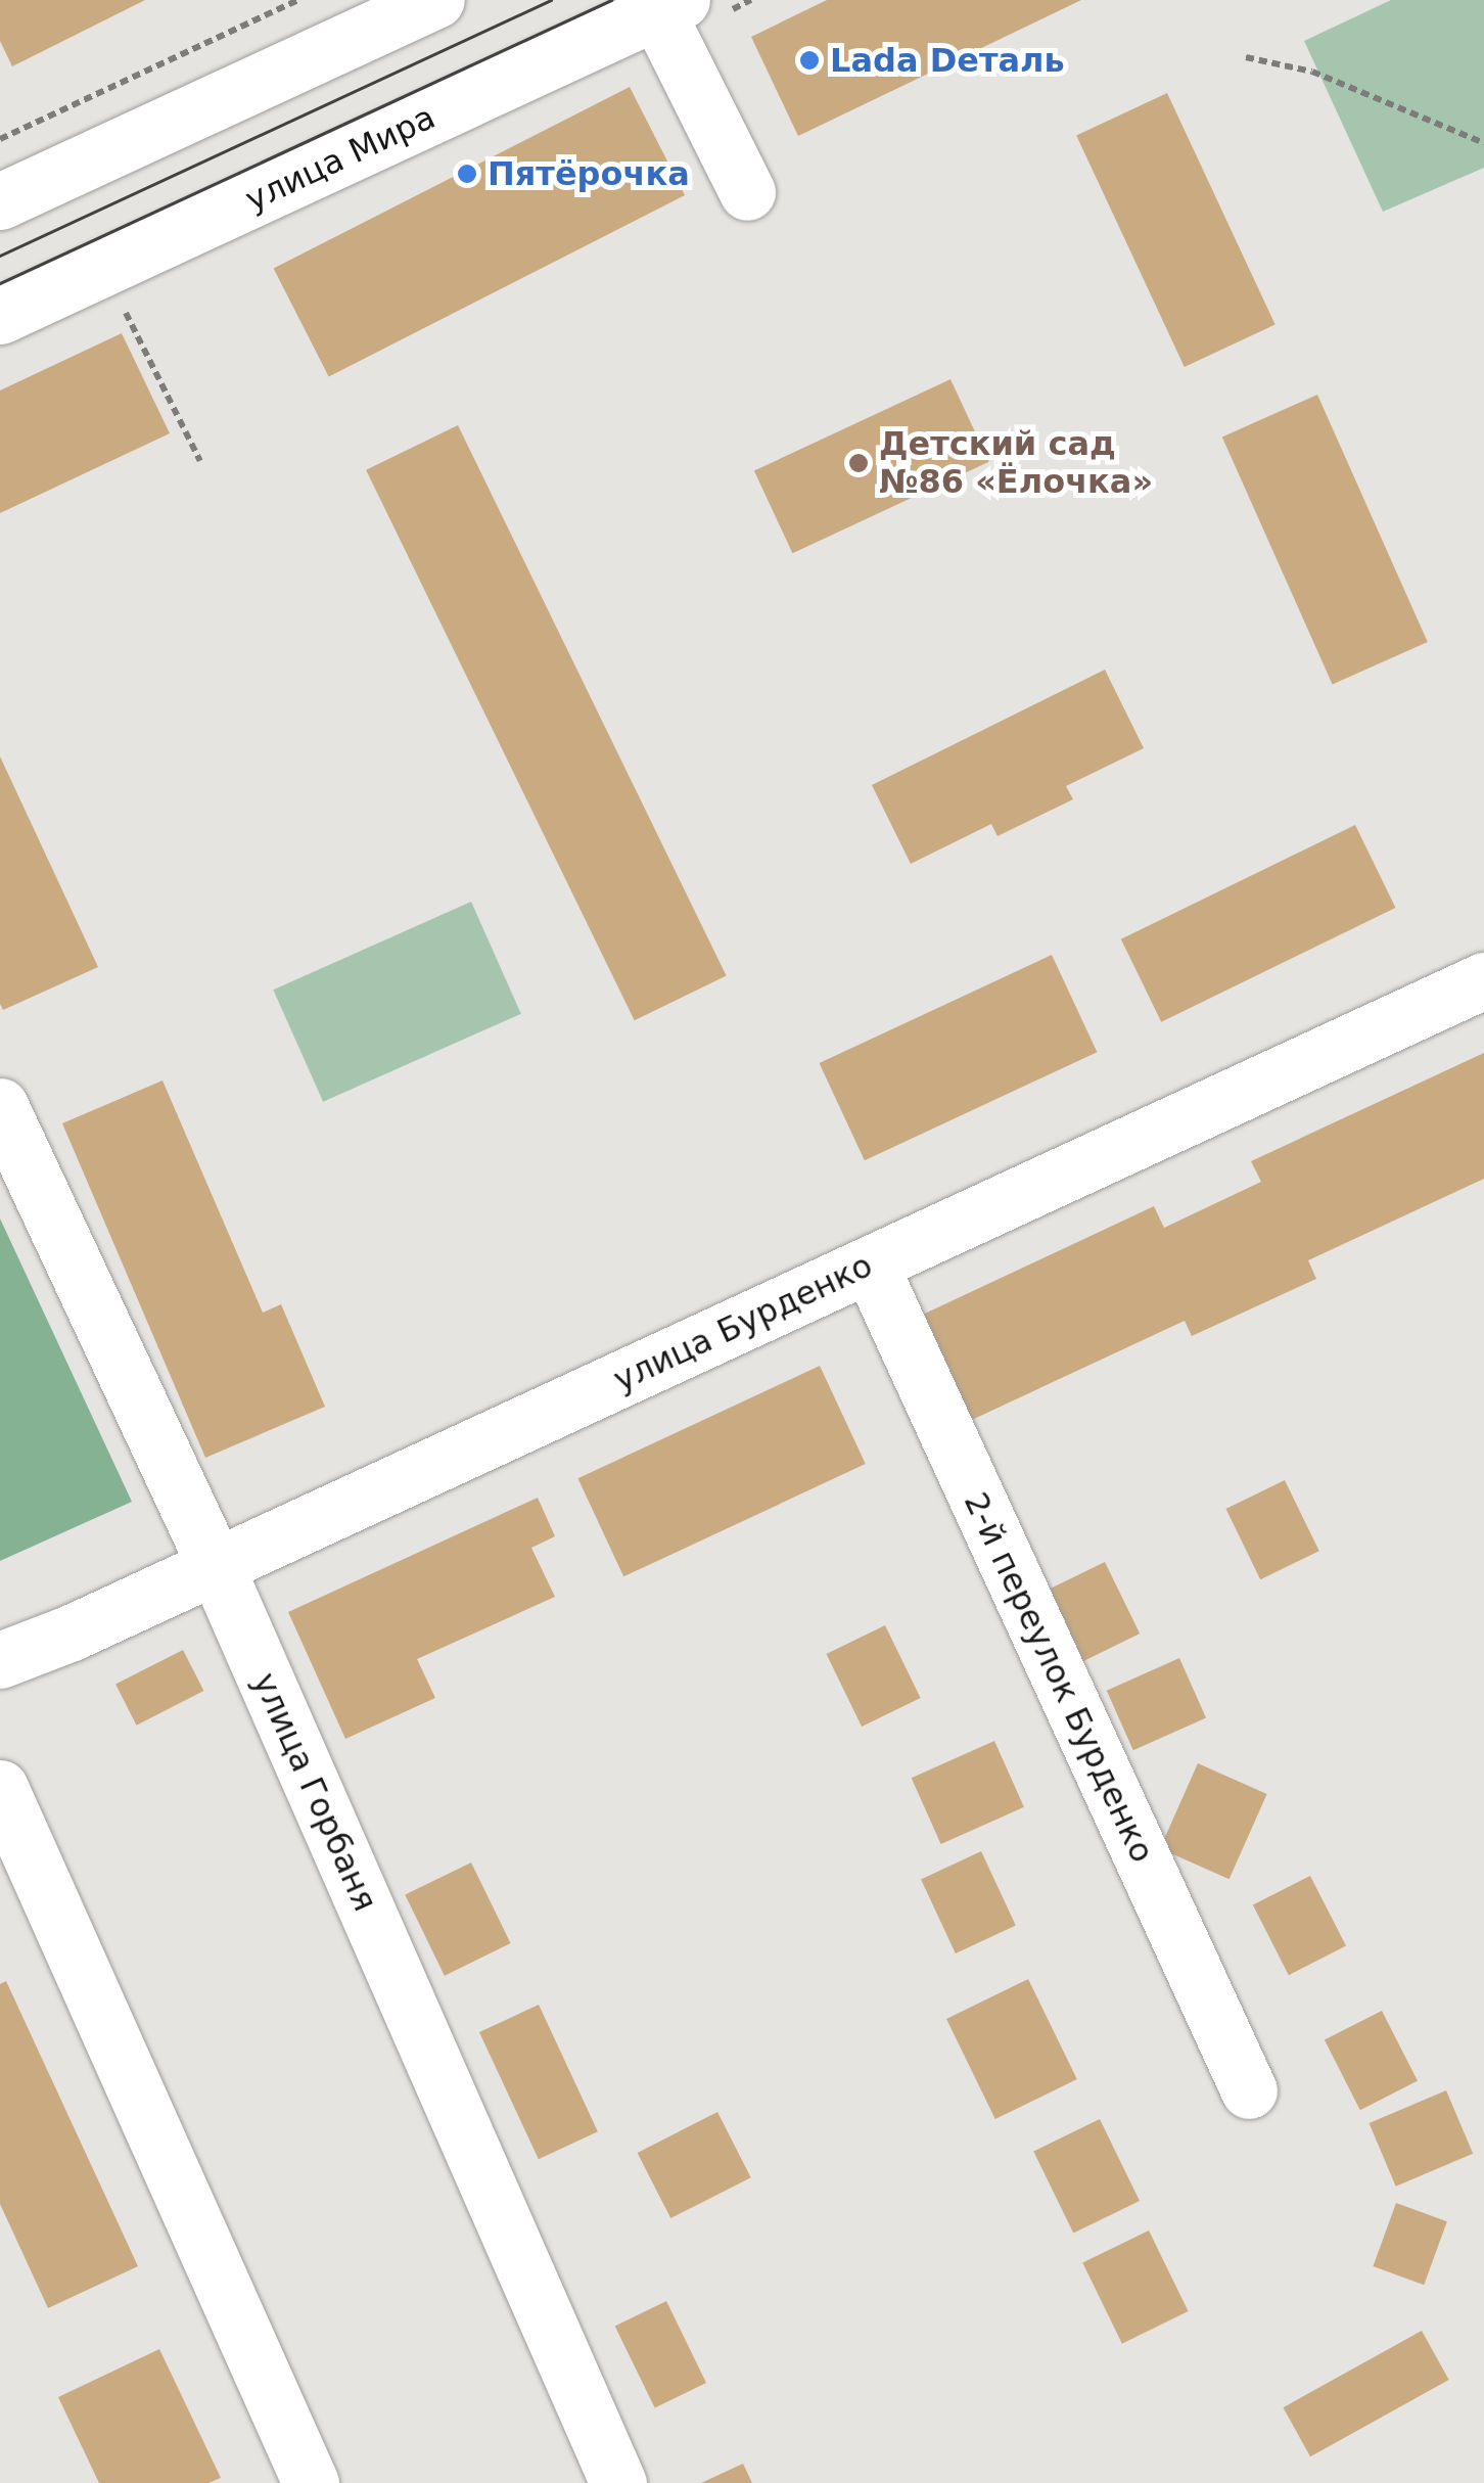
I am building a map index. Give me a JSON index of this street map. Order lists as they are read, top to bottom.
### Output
{
  "streets": {
    "street": [
      "улица Мира",
      "улица Бурденко",
      "2-й переулок Бурденко",
      "улица Горбаня"
    ]
  },
  "crossings": [
    ["улица Бурденко", "2-й переулок Бурденко"],
    ["улица Бурденко", "улица Горбаня"]
  ],
  "places": ["Lada Dеталь", "Пятёрочка", "Детский сад №86 «Ёлочка»"]
}
